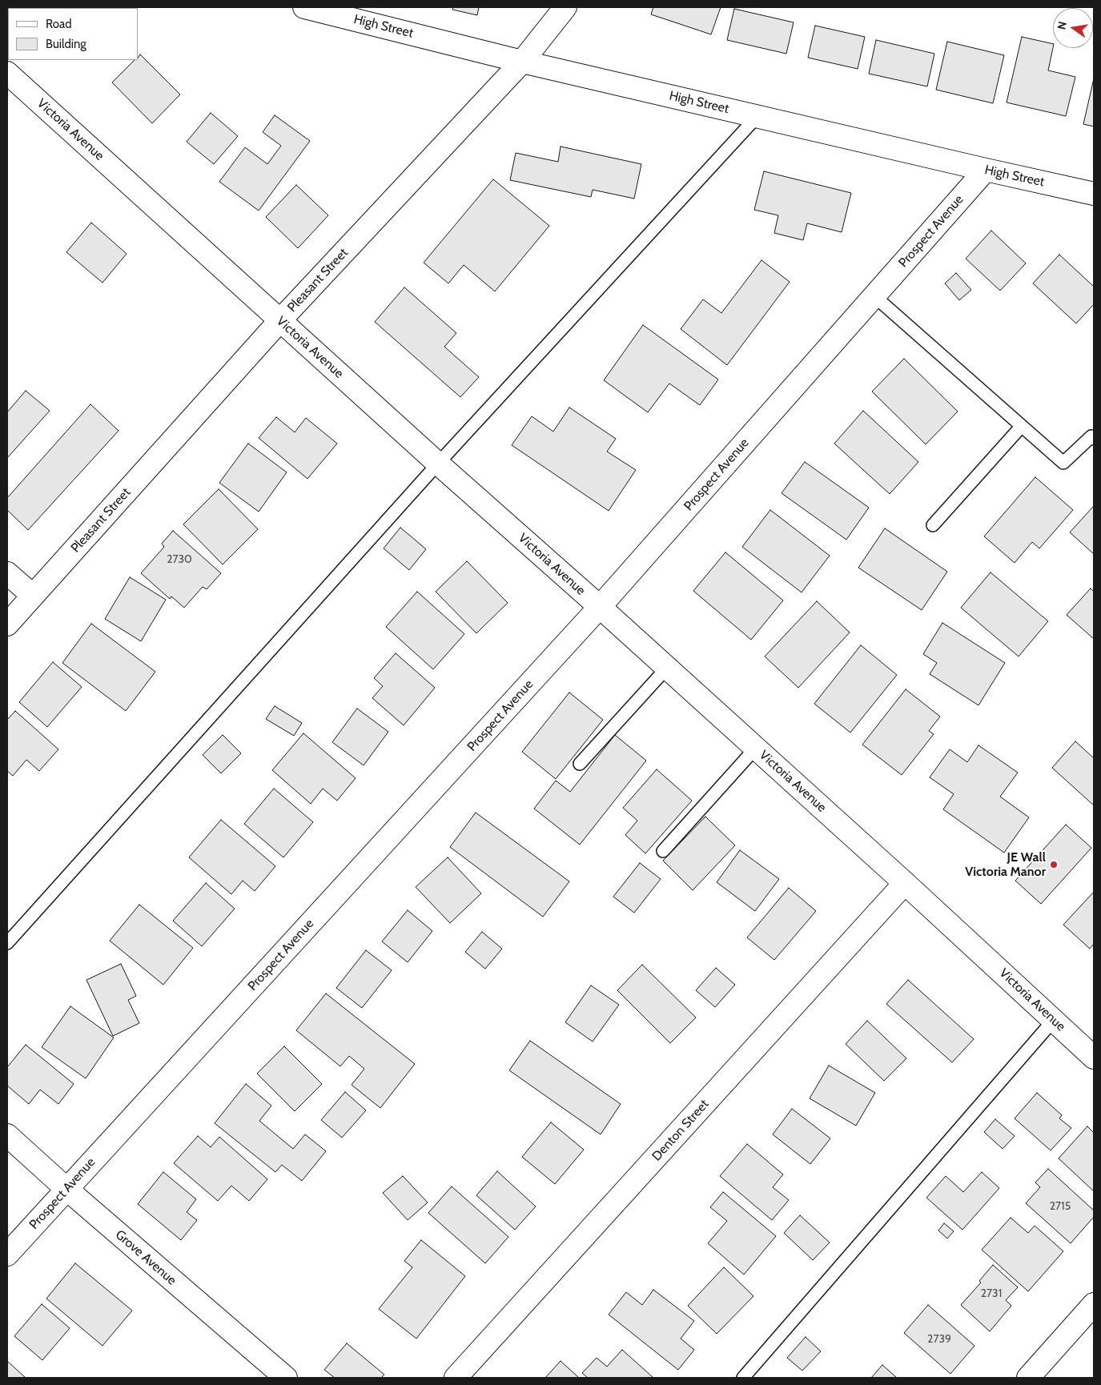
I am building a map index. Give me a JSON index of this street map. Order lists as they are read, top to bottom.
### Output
{
  "streets": {
    "street": [
      "High Street",
      "Victoria Avenue",
      "Prospect Avenue",
      "Pleasant Street",
      "Denton Street",
      "Grove Avenue"
    ]
  },
  "crossings": [
    ["High Street", "Prospect Avenue"],
    ["High Street", "Pleasant Street"],
    ["Victoria Avenue", "Prospect Avenue"],
    ["Victoria Avenue", "Pleasant Street"],
    ["Victoria Avenue", "Denton Street"],
    ["Prospect Avenue", "Grove Avenue"]
  ],
  "places": ["JE Wall Victoria Manor"],
  "house_numbers": [
    "2730",
    "2715",
    "2731",
    "2739"
  ],
  "legend": ["Road", "Building"],
  "north": "left"
}
